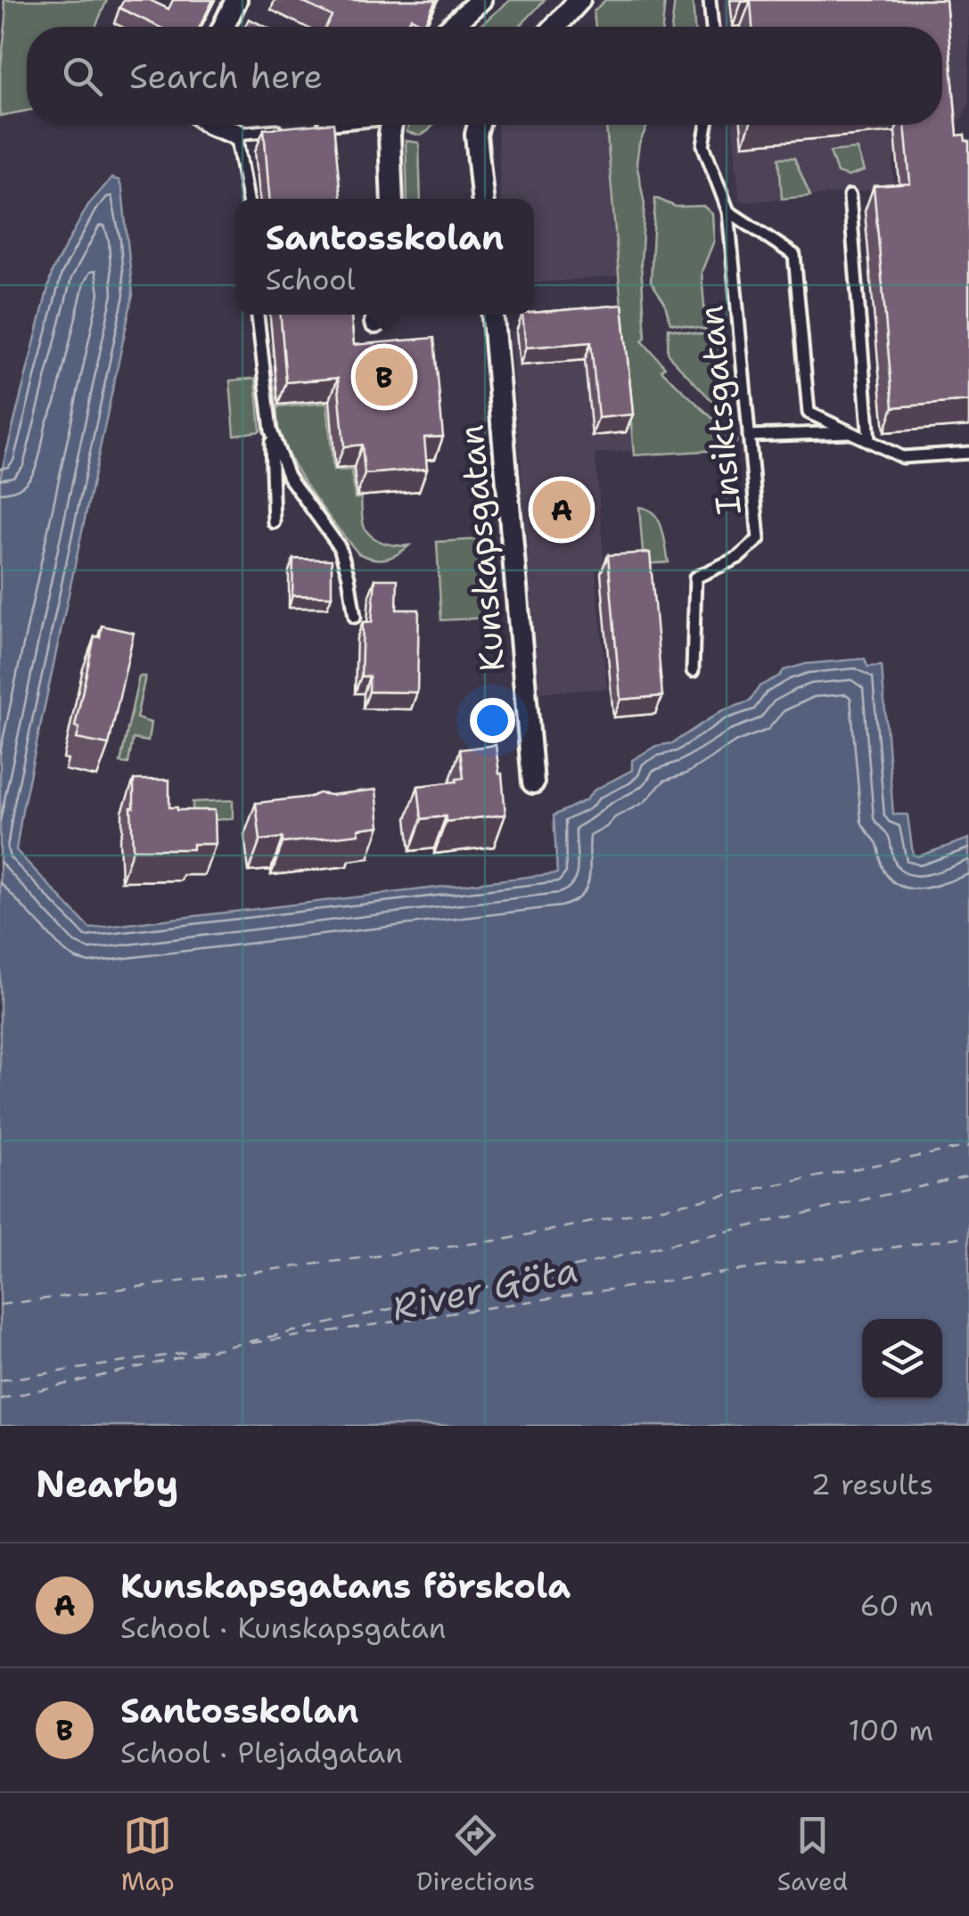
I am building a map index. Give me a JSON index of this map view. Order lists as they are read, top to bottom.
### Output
{
  "streets": {
    "street": ["Kunskapsgatan"],
    "lane": ["Insiktsgatan"]
  },
  "water": ["River Göta"],
  "page": {
    "search": "Search here",
    "popup": ["Santosskolan", "School"],
    "pins": ["B", "A"],
    "heading": ["Nearby", "2 results"],
    "list": [
      {
        "mark": "A",
        "name": "Kunskapsgatans förskola",
        "note": "School · Kunskapsgatan",
        "value": "60 m"
      },
      {
        "mark": "B",
        "name": "Santosskolan",
        "note": "School · Plejadgatan",
        "value": "100 m"
      }
    ],
    "nav": ["Map", "Directions", "Saved"]
  }
}
